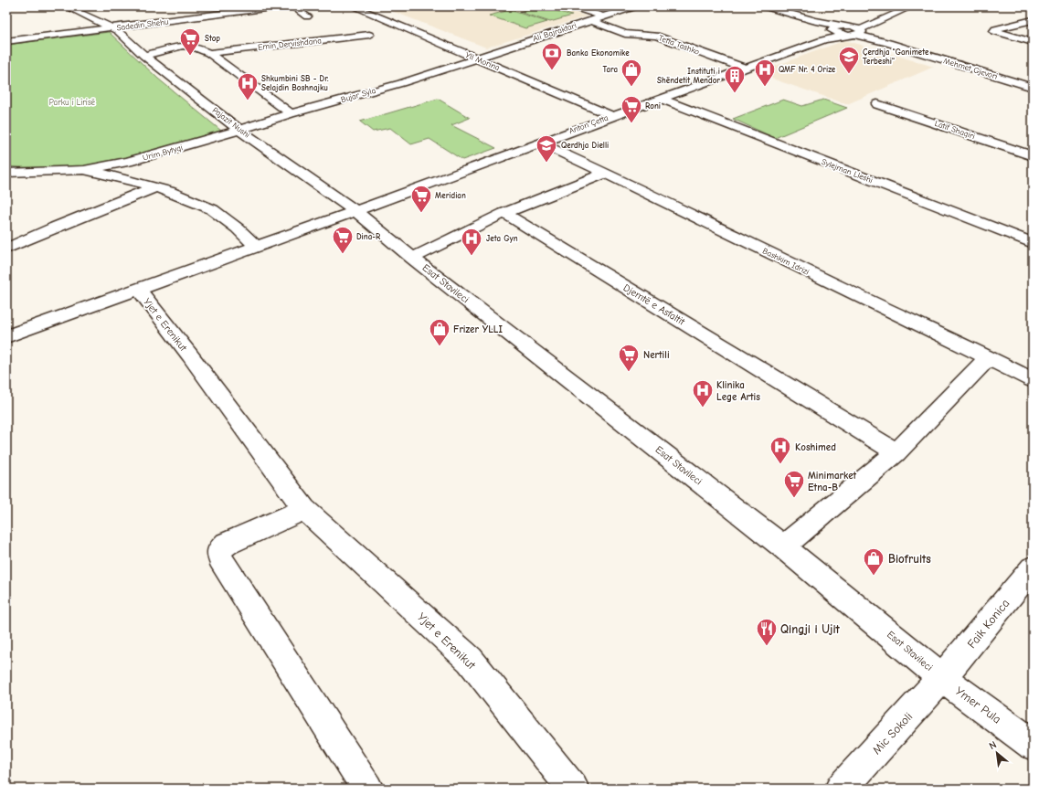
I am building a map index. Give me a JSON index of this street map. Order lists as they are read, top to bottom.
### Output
{
  "streets": {
    "street": [
      "Sadedin Shehu",
      "Ali Bajraktari",
      "Emin Dervishdana",
      "Tefta Tashko",
      "Yll Morina",
      "Mehmet Gjevori",
      "Bujar Syla",
      "Pajazit Nushi",
      "Anton Çetta",
      "Latif Shaqiri",
      "Urim Bytyqi",
      "Sylejman Lleshi",
      "Bashkim Idrizi",
      "Esat Stavileci",
      "Djemtë e Asfaltit",
      "Yjet e Erenikut",
      "Faik Konica",
      "Ymer Pula",
      "Mic Sokoli"
    ]
  },
  "crossings": [
    ["Sadedin Shehu", "Pajazit Nushi"],
    ["Ali Bajraktari", "Tefta Tashko"],
    ["Ali Bajraktari", "Yll Morina"],
    ["Ali Bajraktari", "Bujar Syla"],
    ["Emin Dervishdana", "Bujar Syla"],
    ["Emin Dervishdana", "Pajazit Nushi"],
    ["Tefta Tashko", "Anton Çetta"],
    ["Yll Morina", "Bujar Syla"],
    ["Yll Morina", "Anton Çetta"],
    ["Mehmet Gjevori", "Anton Çetta"],
    ["Bujar Syla", "Pajazit Nushi"],
    ["Bujar Syla", "Urim Bytyqi"],
    ["Pajazit Nushi", "Anton Çetta"],
    ["Pajazit Nushi", "Urim Bytyqi"],
    ["Pajazit Nushi", "Esat Stavileci"],
    ["Pajazit Nushi", "Yjet e Erenikut"],
    ["Anton Çetta", "Sylejman Lleshi"],
    ["Anton Çetta", "Bashkim Idrizi"],
    ["Anton Çetta", "Esat Stavileci"],
    ["Anton Çetta", "Yjet e Erenikut"],
    ["Urim Bytyqi", "Yjet e Erenikut"],
    ["Esat Stavileci", "Djemtë e Asfaltit"],
    ["Esat Stavileci", "Yjet e Erenikut"],
    ["Esat Stavileci", "Faik Konica"],
    ["Esat Stavileci", "Ymer Pula"],
    ["Esat Stavileci", "Mic Sokoli"],
    ["Faik Konica", "Ymer Pula"],
    ["Faik Konica", "Mic Sokoli"],
    ["Ymer Pula", "Mic Sokoli"]
  ],
  "parks": ["Parku i Lirisë"],
  "places": {
    "supermarket": [
      "Stop",
      "Roni",
      "Meridian",
      "Dina-R",
      "Nertili",
      "Minimarket Etna-B"
    ],
    "bank": ["Banka Ekonomike"],
    "school or university": ["Çerdhja \"Ganimete Terbeshi\"", "Qerdhja Dielli"],
    "shop": ["Tara", "Frizer YLLI", "Biofruits"],
    "hospital": [
      "QMF Nr. 4 Orize",
      "Shkumbini SB - Dr. Selajdin Boshnajku",
      "Jeta Gyn",
      "Klinika Lege Artis",
      "Koshimed"
    ],
    "building": ["Instituti i Shëndetit Mendor"],
    "restaurant": ["Qingji i Ujit"]
  },
  "north": "top left"
}
